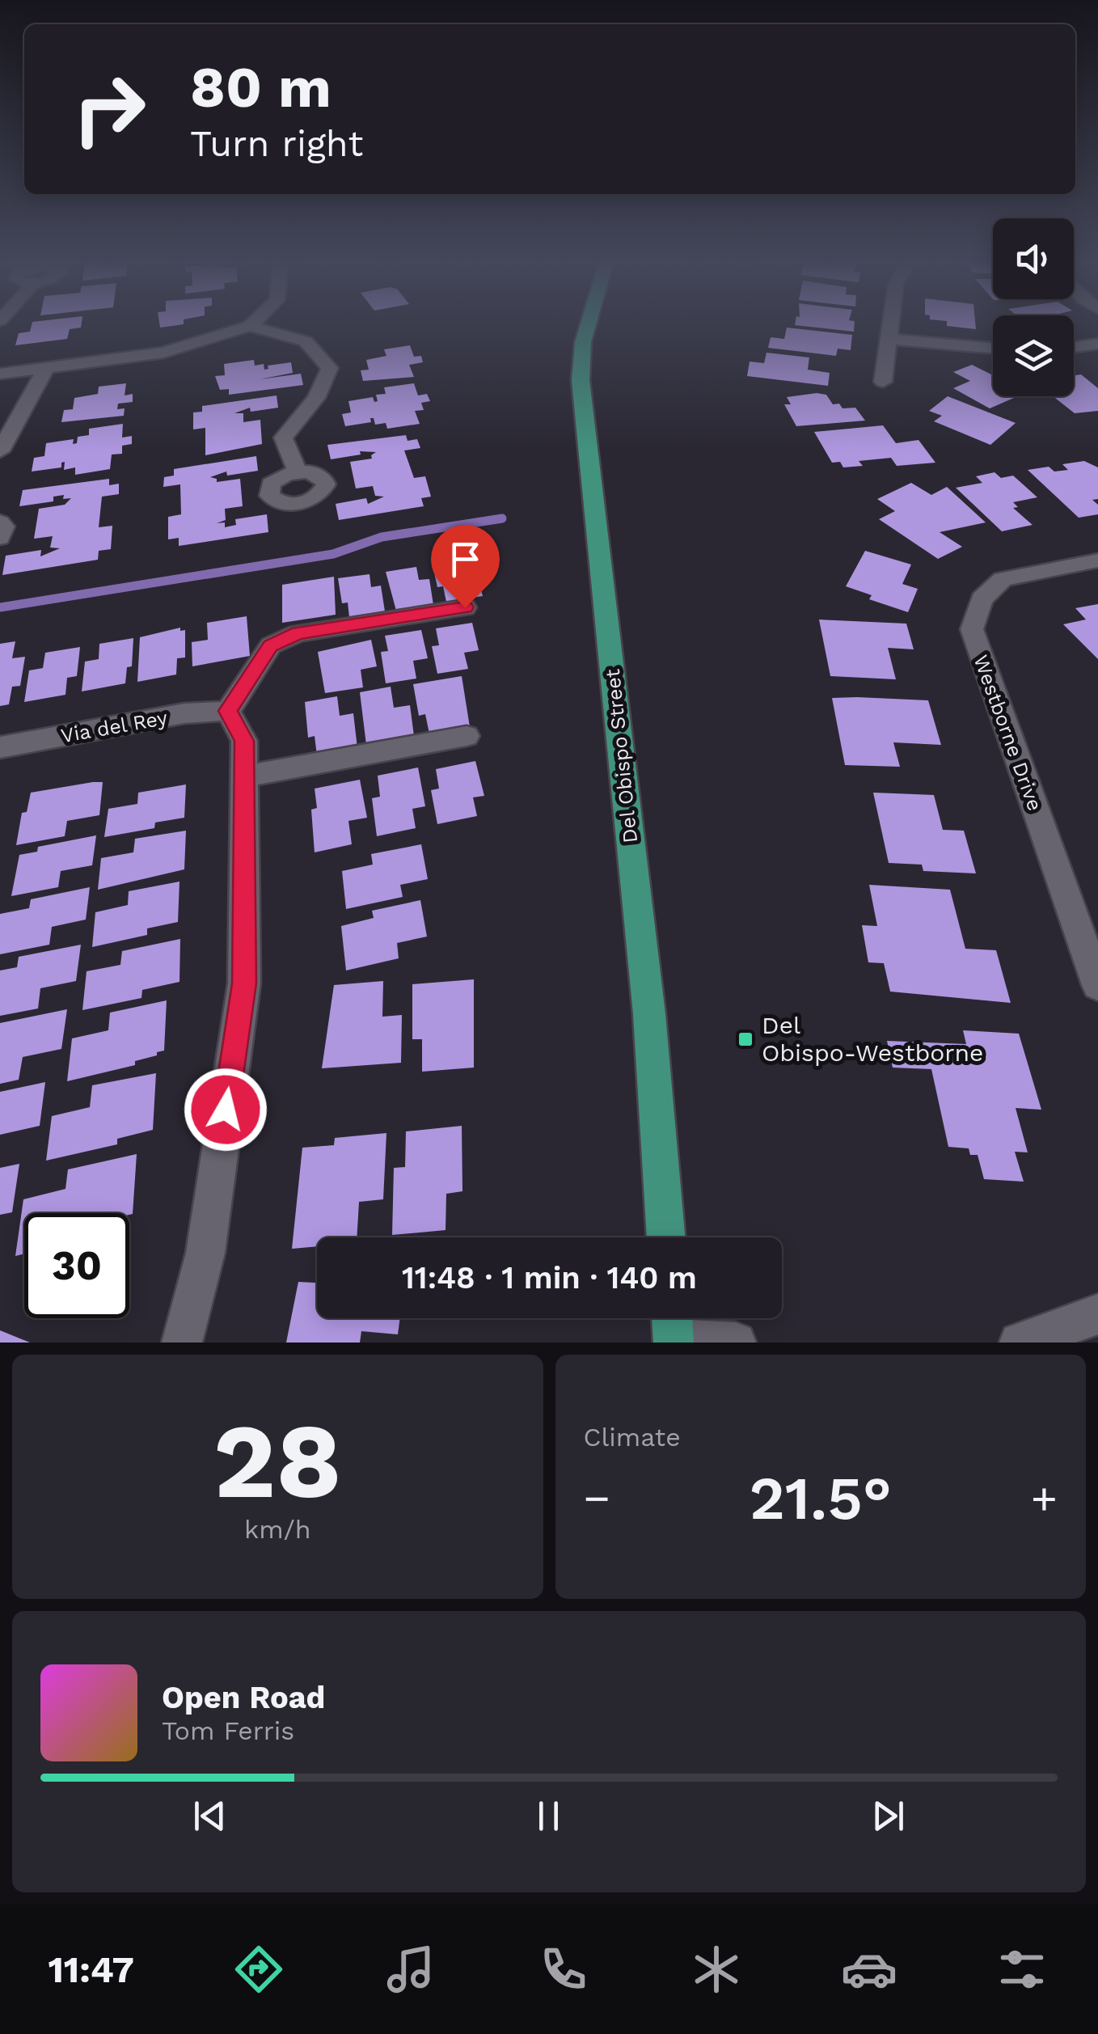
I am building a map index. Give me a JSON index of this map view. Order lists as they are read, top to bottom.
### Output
{
  "streets": {
    "main road": ["Del Obispo Street"],
    "street": ["Via del Rey", "Westborne Drive"]
  },
  "places": {
    "transit": ["Del Obispo-Westborne"]
  },
  "page": {
    "turn": ["80 m", "Turn right"],
    "limit": "30",
    "trip": "11:48 · 1 min · 140 m",
    "tile": [
      ["28", "km/h"],
      "Climate"
    ],
    "heat": ["−", "21.5°", "+"],
    "song": ["Open Road", "Tom Ferris"],
    "tabs": "11:47"
  }
}
